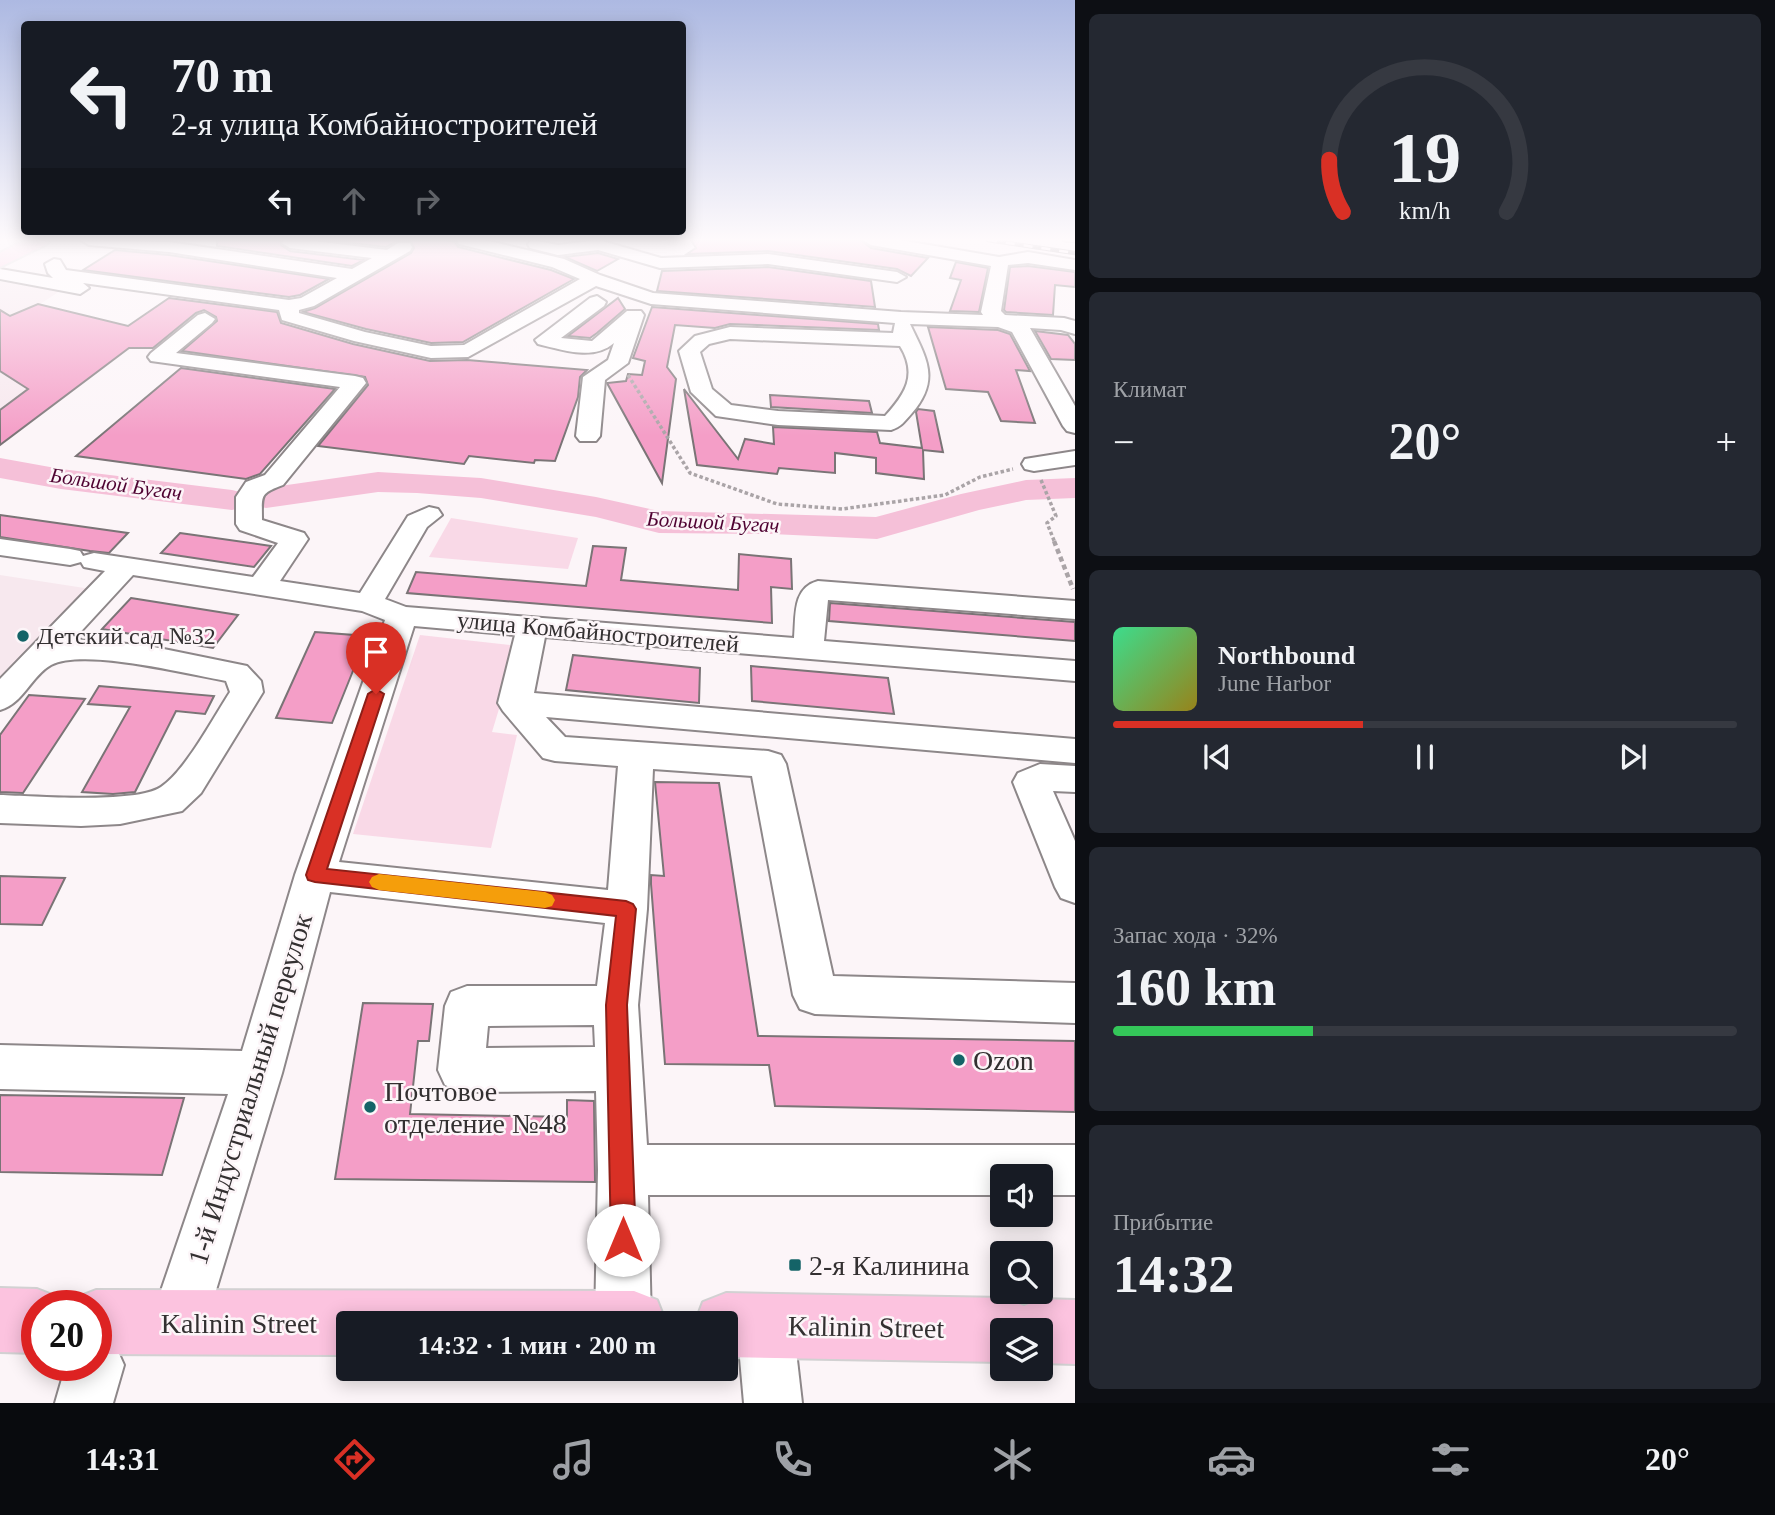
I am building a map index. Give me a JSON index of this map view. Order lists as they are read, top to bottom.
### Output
{
  "streets": {
    "main road": ["Kalinin Street"],
    "street": ["улица Комбайностроителей", "1-й Индустриальный переулок"]
  },
  "crossings": [
    ["улица Комбайностроителей", "1-й Индустриальный переулок"],
    ["1-й Индустриальный переулок", "Kalinin Street"]
  ],
  "water": ["Большой Бугач"],
  "places": {
    "other": ["Детский сад №32", "Ozon", "Почтовое отделение №48"],
    "transit": ["2-я Калинина"]
  },
  "page": {
    "turn": ["70 m", "2-я улица Комбайностроителей"],
    "tile": [
      "Климат",
      ["Запас хода · 32%", "160 km"],
      ["Прибытие", "14:32"]
    ],
    "heat": ["−", "20°", "+"],
    "song": ["Northbound", "June Harbor"],
    "limit": "20",
    "trip": "14:32 · 1 мин · 200 m",
    "tabs": ["14:31", "20°"],
    "gauge": ["19", "km/h"]
  }
}
